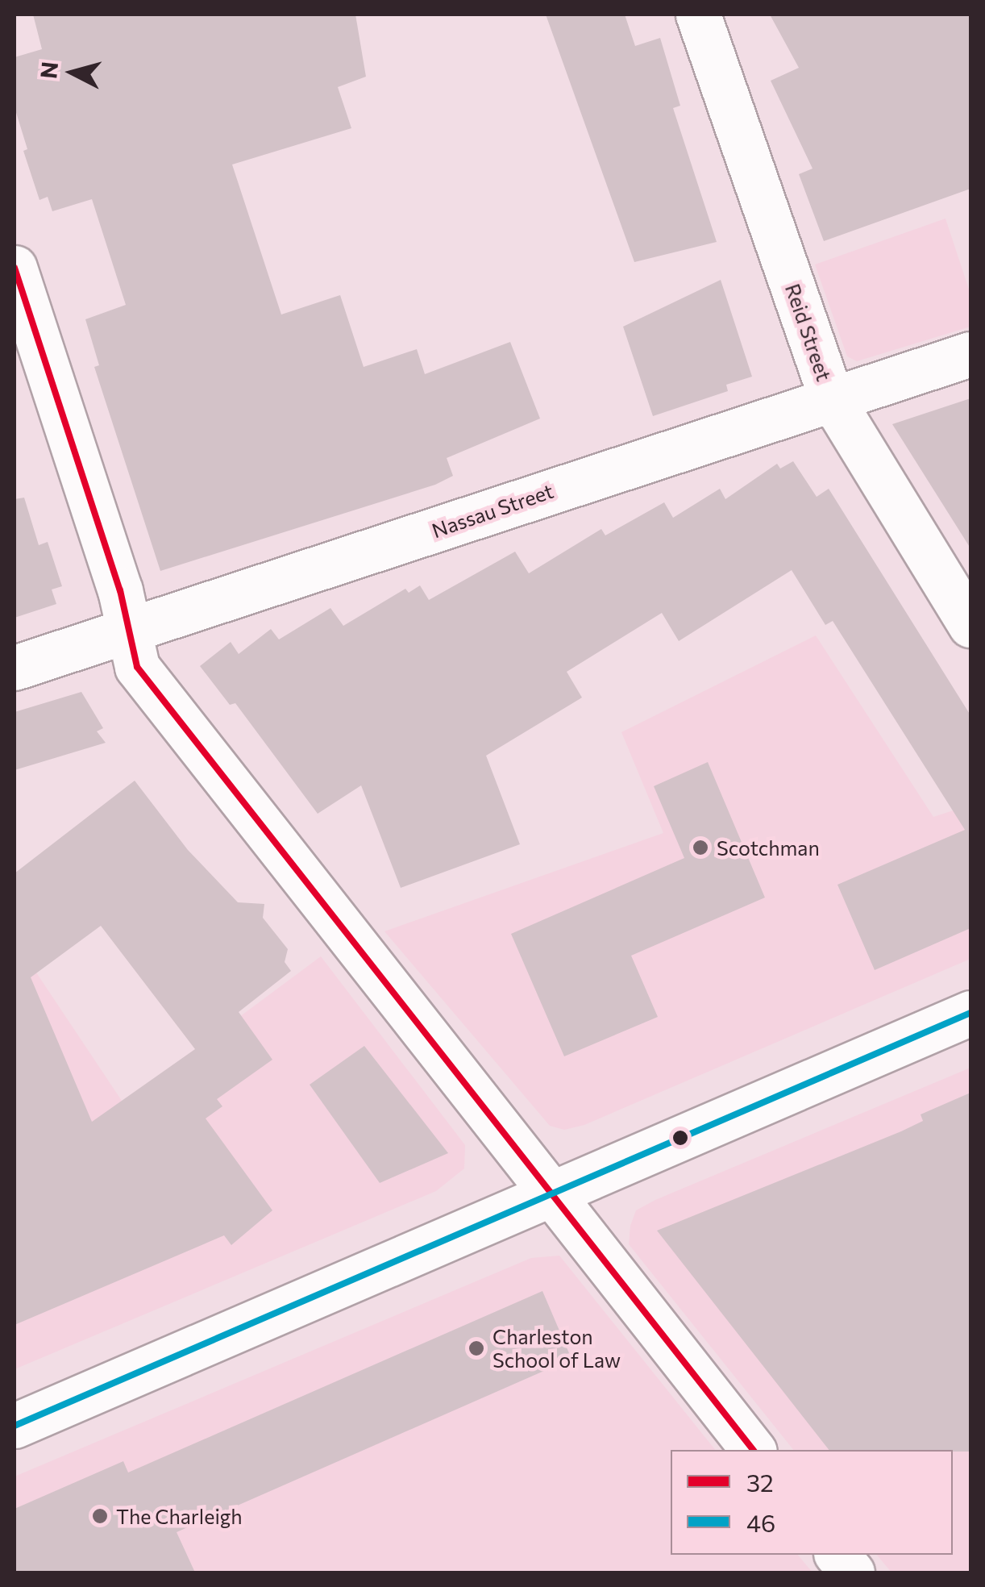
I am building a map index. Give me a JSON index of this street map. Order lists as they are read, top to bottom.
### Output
{
  "streets": {
    "street": ["Reid Street", "Nassau Street"]
  },
  "crossings": [
    ["Reid Street", "Nassau Street"]
  ],
  "places": ["Scotchman", "Charleston School of Law", "The Charleigh"],
  "lines": ["transit line 32", "transit line 46"],
  "legend": ["32", "46"],
  "north": "left"
}
